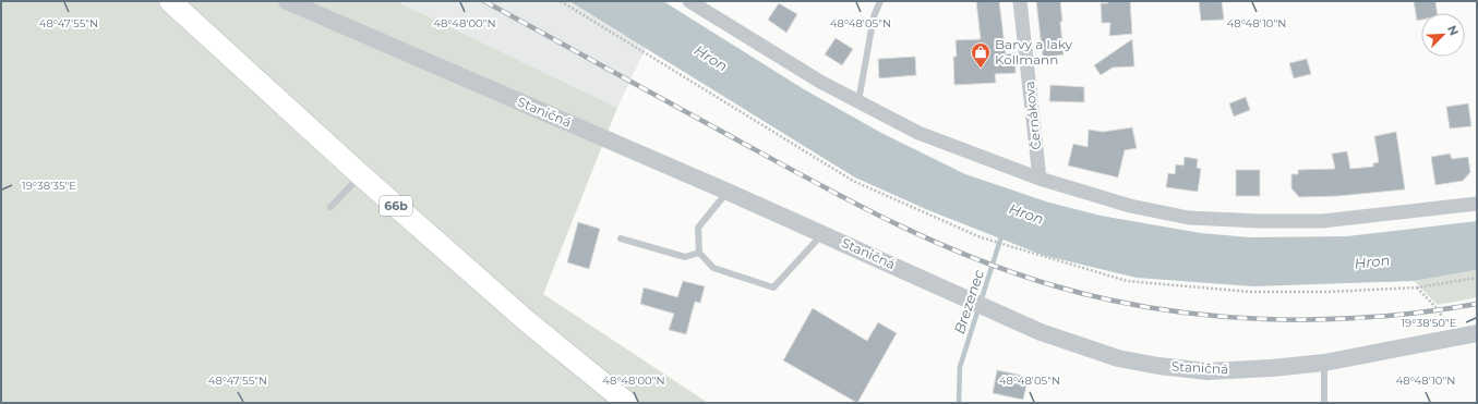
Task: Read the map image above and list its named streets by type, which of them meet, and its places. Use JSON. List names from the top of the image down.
{
  "streets": {
    "main road": ["66b"],
    "street": ["Staničná", "Černákova"]
  },
  "water": ["Hron", "Brezenec"],
  "places": {
    "shop": ["Barvy a laky Kollmann"]
  },
  "north": "top right",
  "coordinates": [
    "48°47'55\"N",
    "48°48'00\"N",
    "48°48'05\"N",
    "48°48'10\"N",
    "19°38'35\"E",
    "19°38'50\"E"
  ]
}
